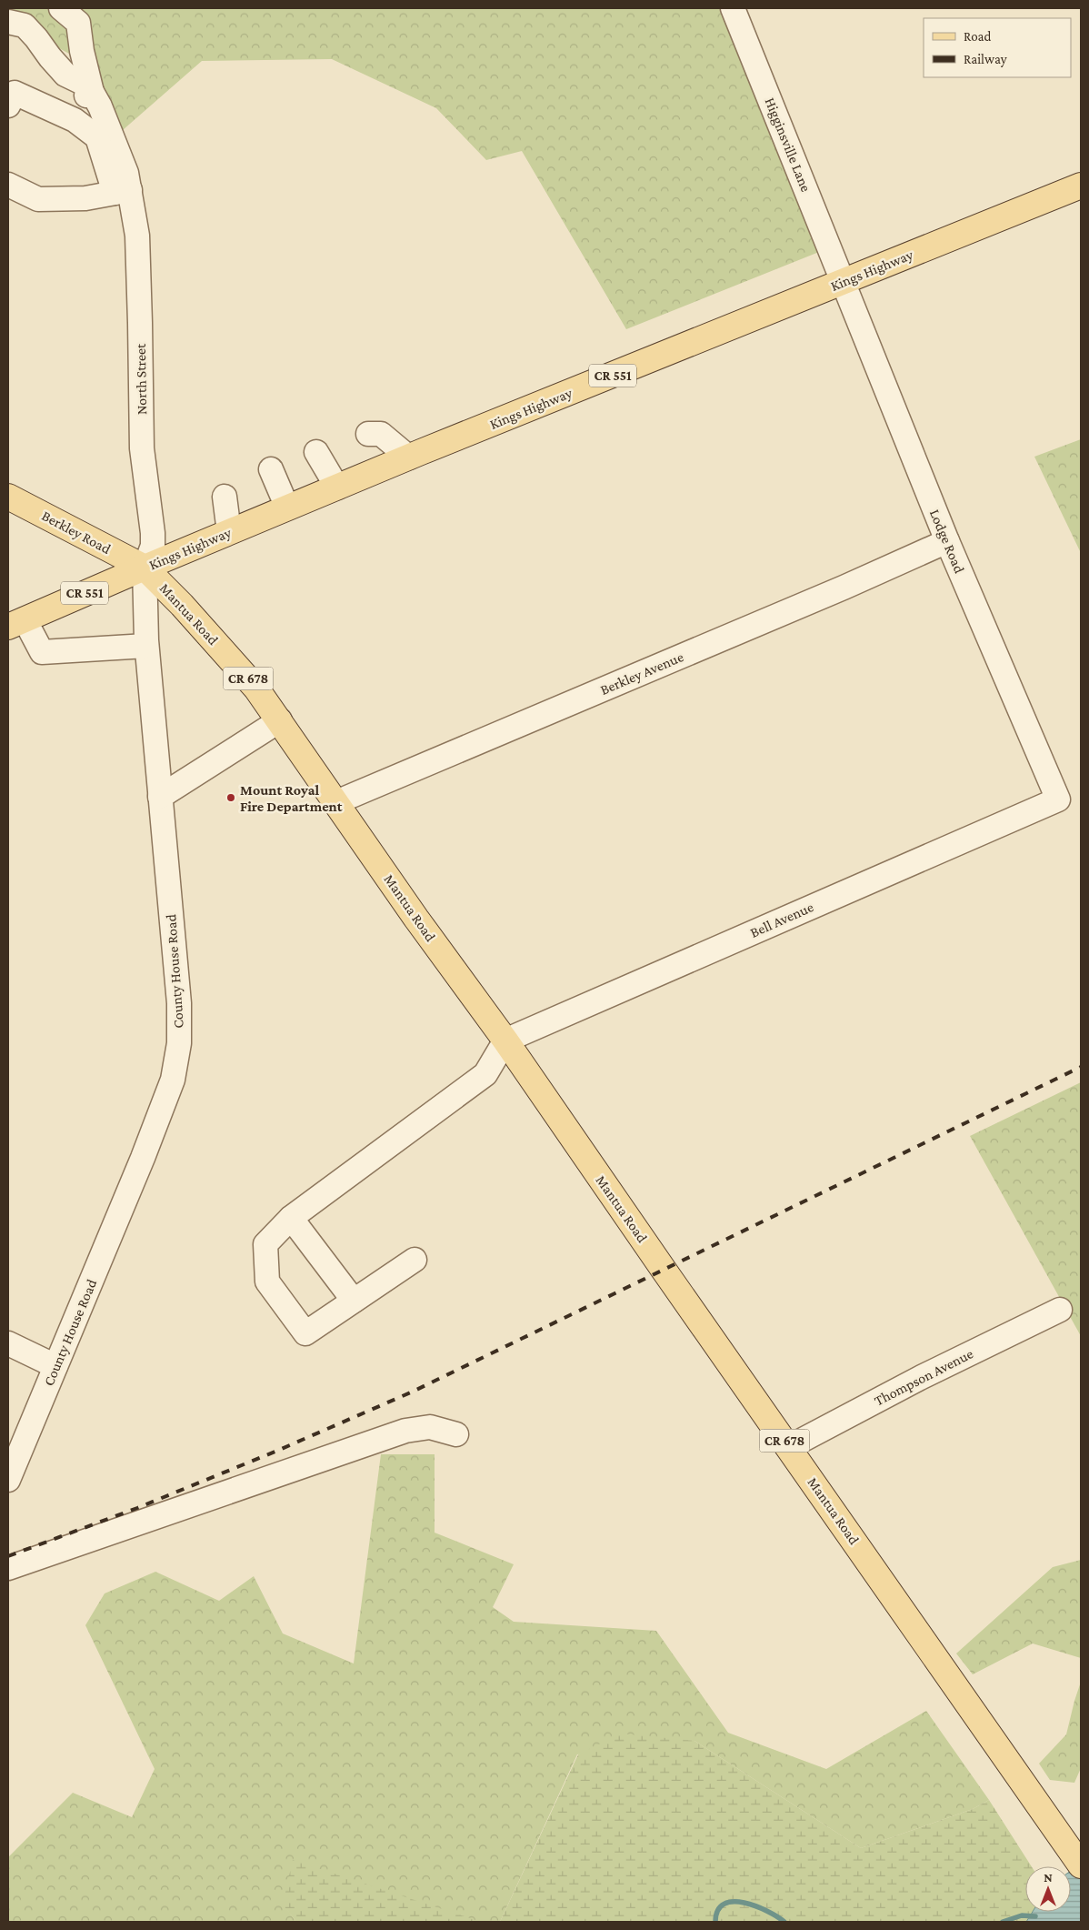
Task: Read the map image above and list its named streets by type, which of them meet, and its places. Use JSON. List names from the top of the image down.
{
  "streets": {
    "main road": [
      "Kings Highway",
      "CR 551",
      "Berkley Road",
      "Mantua Road",
      "CR 678"
    ],
    "street": [
      "Higginsville Lane",
      "North Street",
      "Lodge Road",
      "Berkley Avenue",
      "Bell Avenue",
      "County House Road",
      "Thompson Avenue"
    ]
  },
  "crossings": [
    ["Higginsville Lane", "Kings Highway"],
    ["Higginsville Lane", "Lodge Road"],
    ["Kings Highway", "North Street"],
    ["Kings Highway", "Berkley Road"],
    ["Kings Highway", "Lodge Road"],
    ["Kings Highway", "Mantua Road"],
    ["Kings Highway", "County House Road"],
    ["North Street", "Berkley Road"],
    ["North Street", "Mantua Road"],
    ["North Street", "County House Road"],
    ["Berkley Road", "Mantua Road"],
    ["Berkley Road", "County House Road"],
    ["Lodge Road", "Berkley Avenue"],
    ["Lodge Road", "Bell Avenue"],
    ["Mantua Road", "Berkley Avenue"],
    ["Mantua Road", "Bell Avenue"],
    ["Mantua Road", "County House Road"],
    ["Mantua Road", "Thompson Avenue"]
  ],
  "places": ["Mount Royal Fire Department"],
  "legend": ["Road", "Railway"],
  "north": "top"
}
